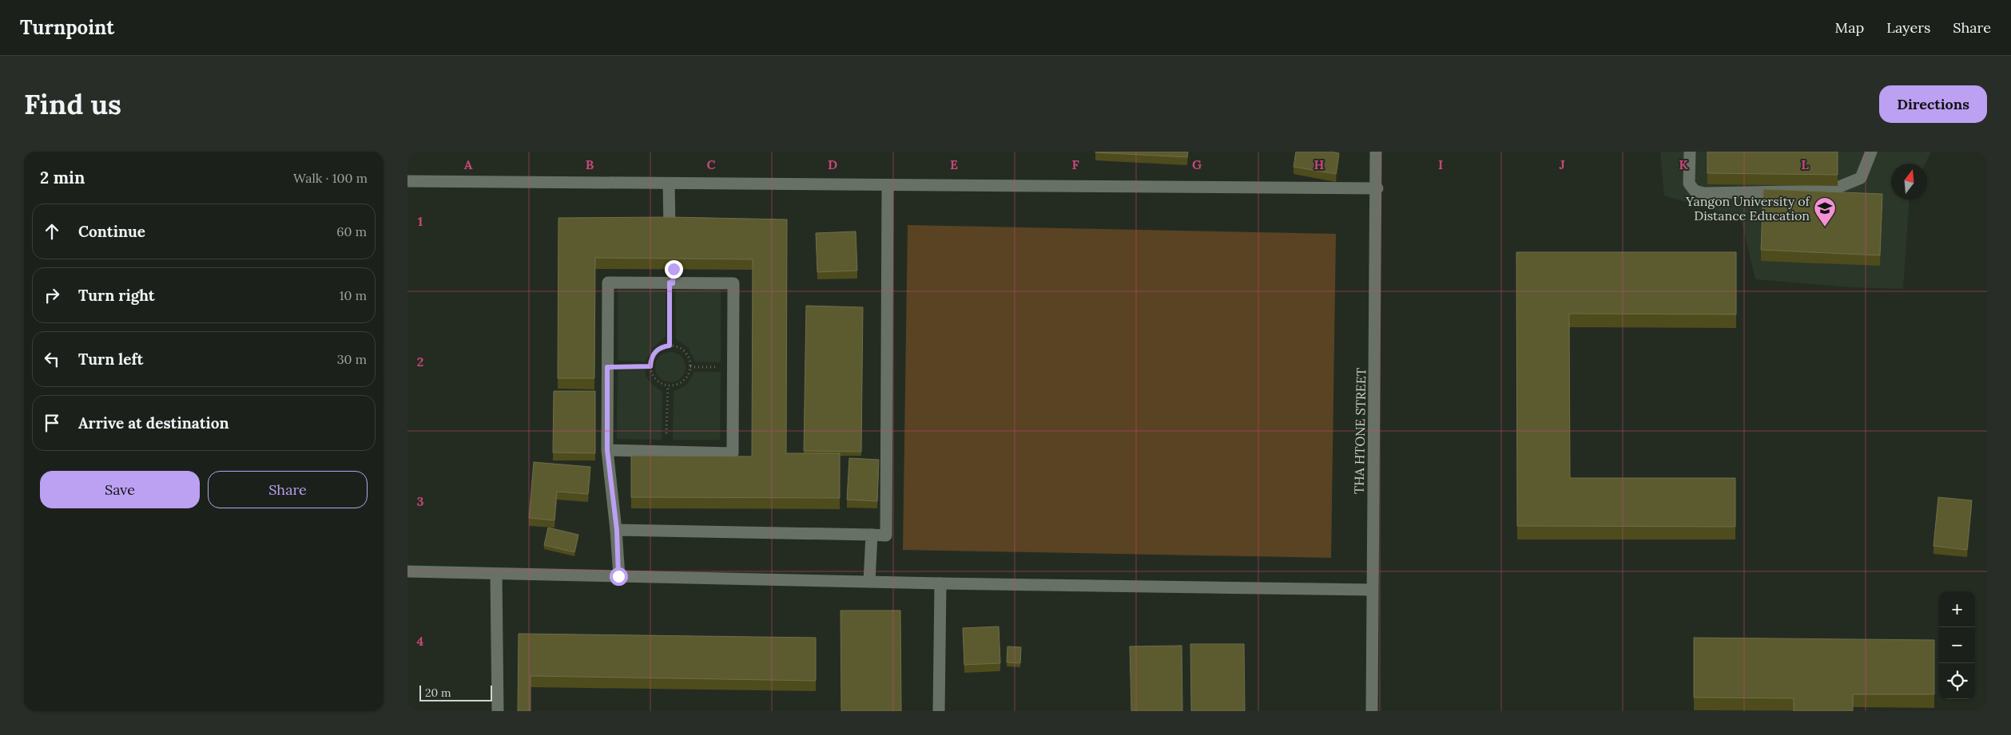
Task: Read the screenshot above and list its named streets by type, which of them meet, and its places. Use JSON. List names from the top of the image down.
{
  "streets": {
    "street": ["THA HTONE STREET"]
  },
  "places": {
    "school or university": ["Yangon University of Distance Education"]
  },
  "scale_bar": "20 m",
  "north": "top",
  "page": {
    "header": "Turnpoint",
    "nav": ["Map", "Layers", "Share"],
    "buttons": [
      "Directions",
      ["Save", "Share"]
    ],
    "title": "Find us",
    "heading": ["2 min", "Walk · 100 m"],
    "list": [
      ["Continue", "60 m"],
      ["Turn right", "10 m"],
      ["Turn left", "30 m"],
      "Arrive at destination"
    ],
    "map_buttons": ["+", "−"],
    "scale": "20 m"
  },
  "grid": {
    "columns": [
      "A",
      "B",
      "C",
      "D",
      "E",
      "F",
      "G",
      "H",
      "I",
      "J",
      "K",
      "L"
    ],
    "rows": [
      "1",
      "2",
      "3",
      "4"
    ]
  }
}
